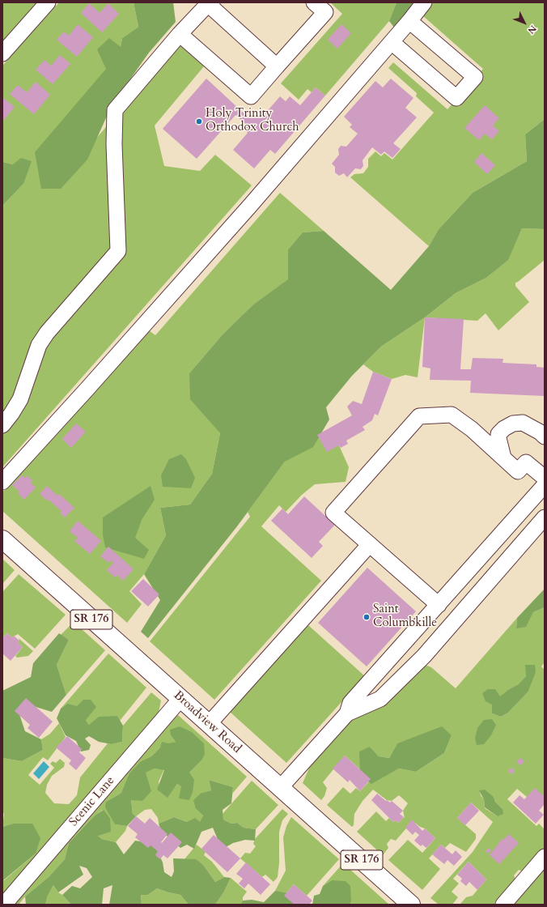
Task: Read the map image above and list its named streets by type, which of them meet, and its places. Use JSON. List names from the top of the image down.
{
  "streets": {
    "main road": ["SR 176", "Broadview Road"],
    "street": ["Scenic Lane"]
  },
  "crossings": [
    ["Broadview Road", "Scenic Lane"]
  ],
  "places": ["Holy Trinity Orthodox Church", "Saint Columbkille"],
  "north": "bottom right"
}
